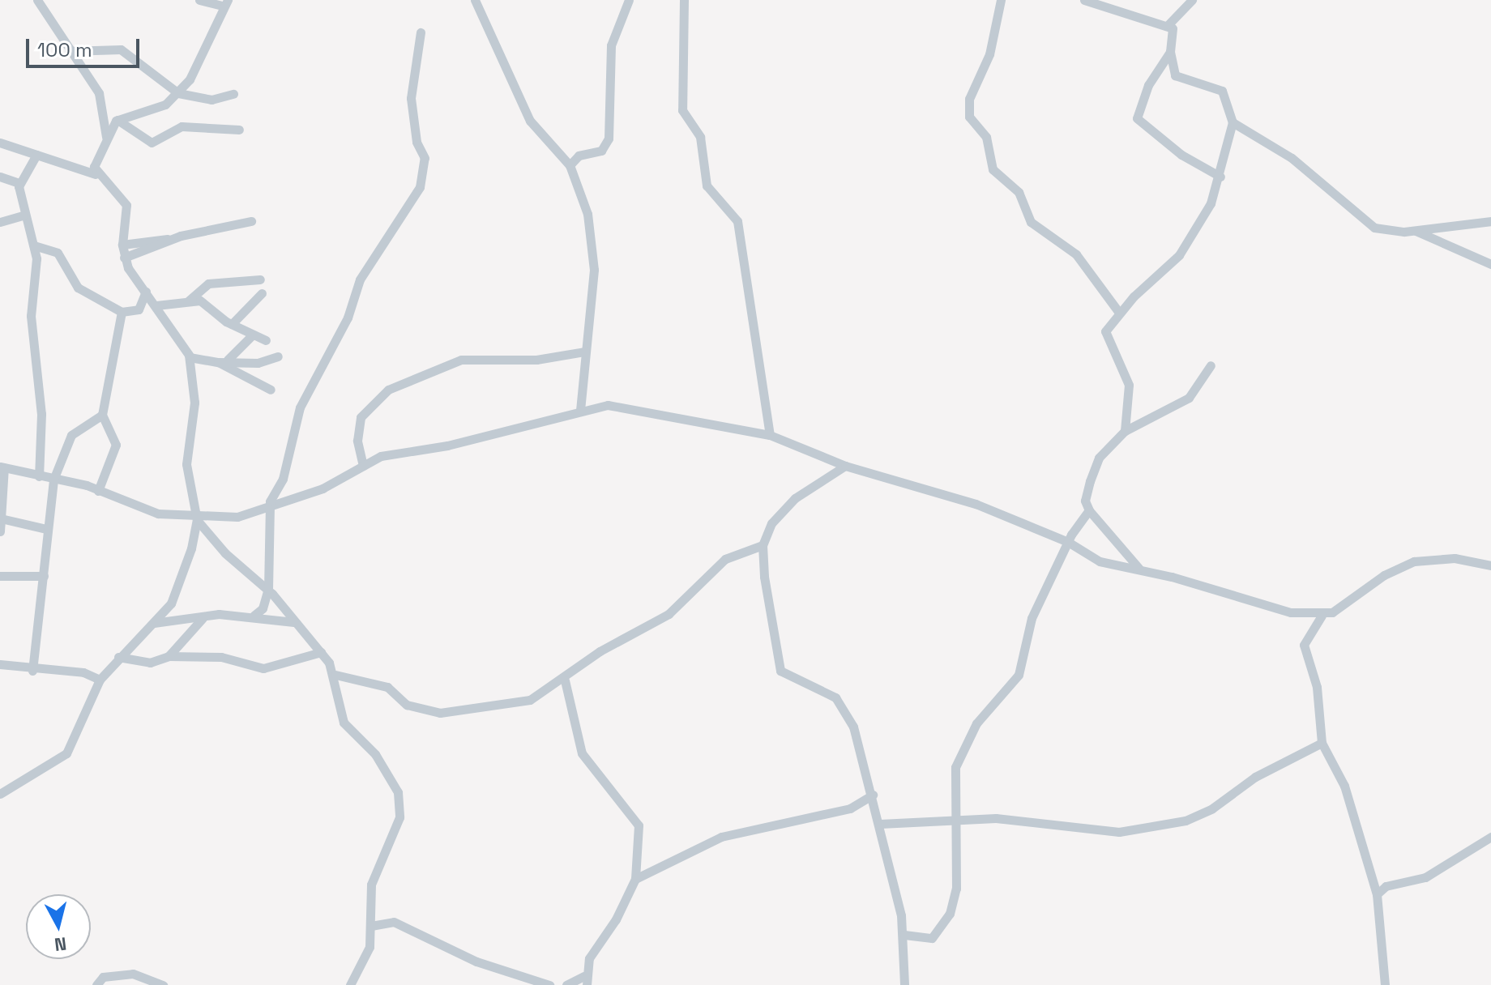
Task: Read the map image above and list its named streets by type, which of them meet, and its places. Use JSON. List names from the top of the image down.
{
  "scale_bar": "100 m",
  "north": "bottom"
}
